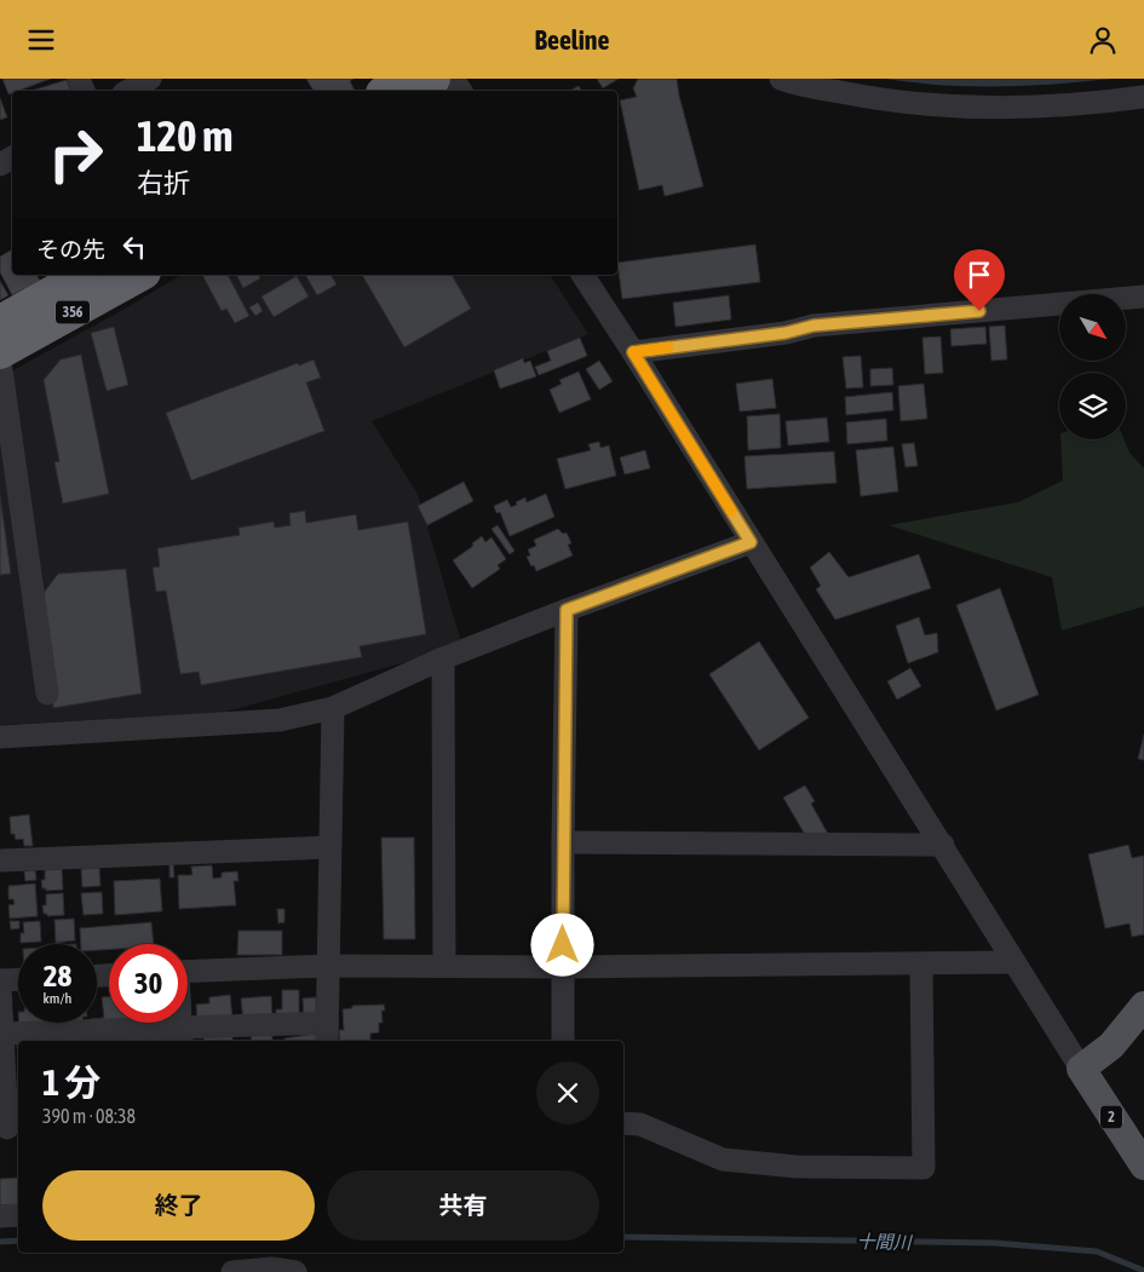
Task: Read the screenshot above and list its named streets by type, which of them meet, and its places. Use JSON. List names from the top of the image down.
{
  "streets": {
    "highway": ["356"],
    "main road": ["2"]
  },
  "water": ["十間川"],
  "north": "bottom right",
  "page": {
    "header": "Beeline",
    "turn": ["120 m", "右折"],
    "then": "その先",
    "speed": "28 km/h",
    "limit": "30",
    "heading": ["1 分", "390 m · 08:38"],
    "buttons": ["終了", "共有"]
  }
}
